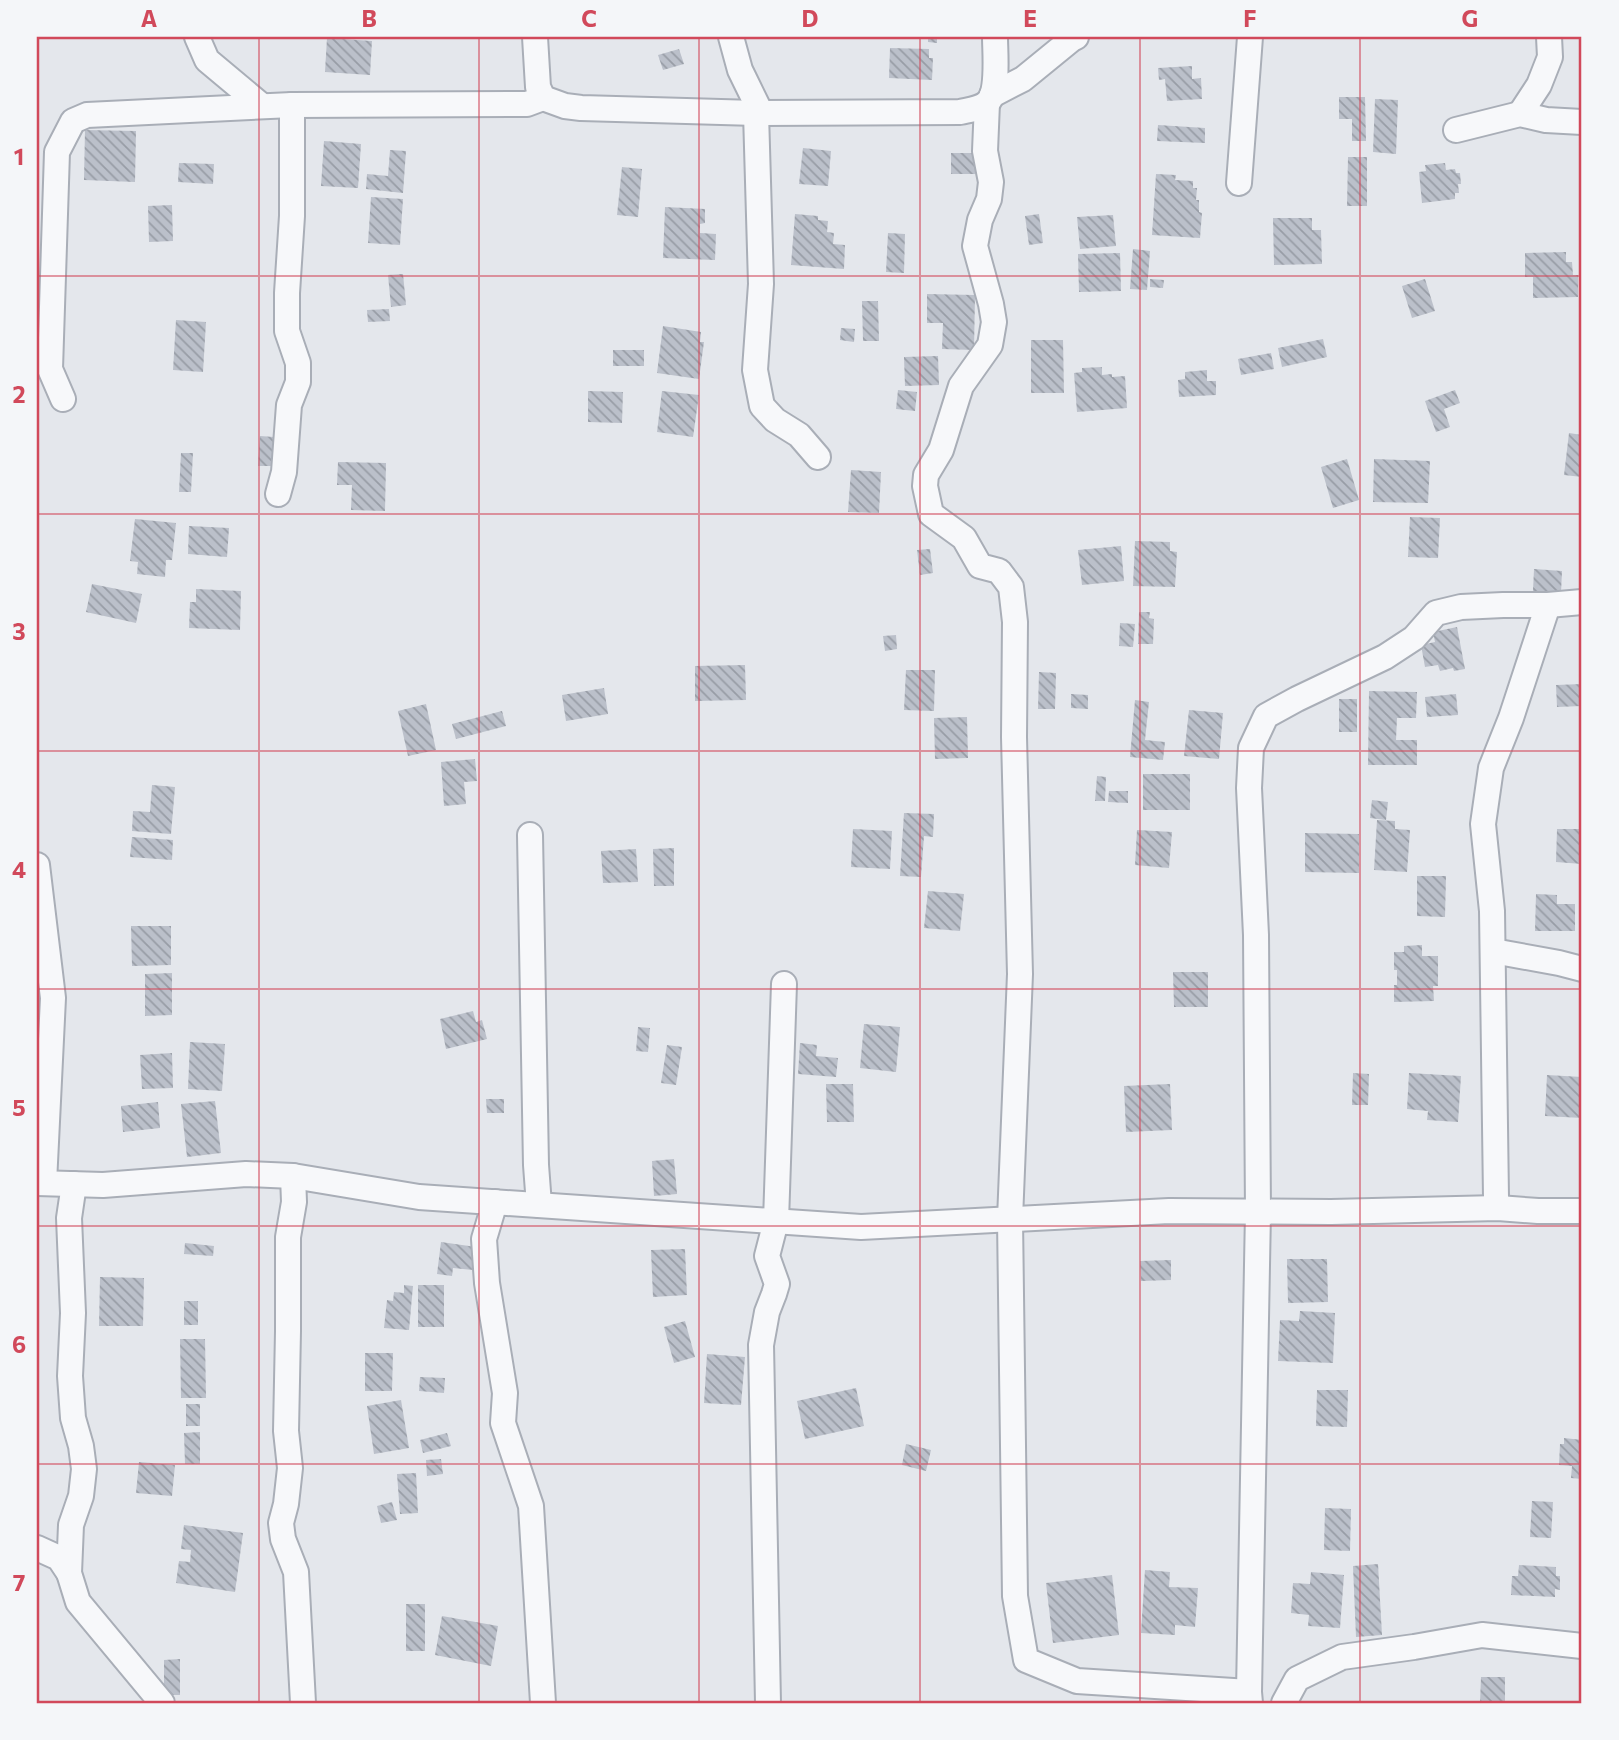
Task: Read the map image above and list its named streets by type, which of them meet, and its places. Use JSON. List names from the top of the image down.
{
  "grid": {
    "columns": [
      "A",
      "B",
      "C",
      "D",
      "E",
      "F",
      "G"
    ],
    "rows": [
      "1",
      "2",
      "3",
      "4",
      "5",
      "6",
      "7"
    ]
  }
}
